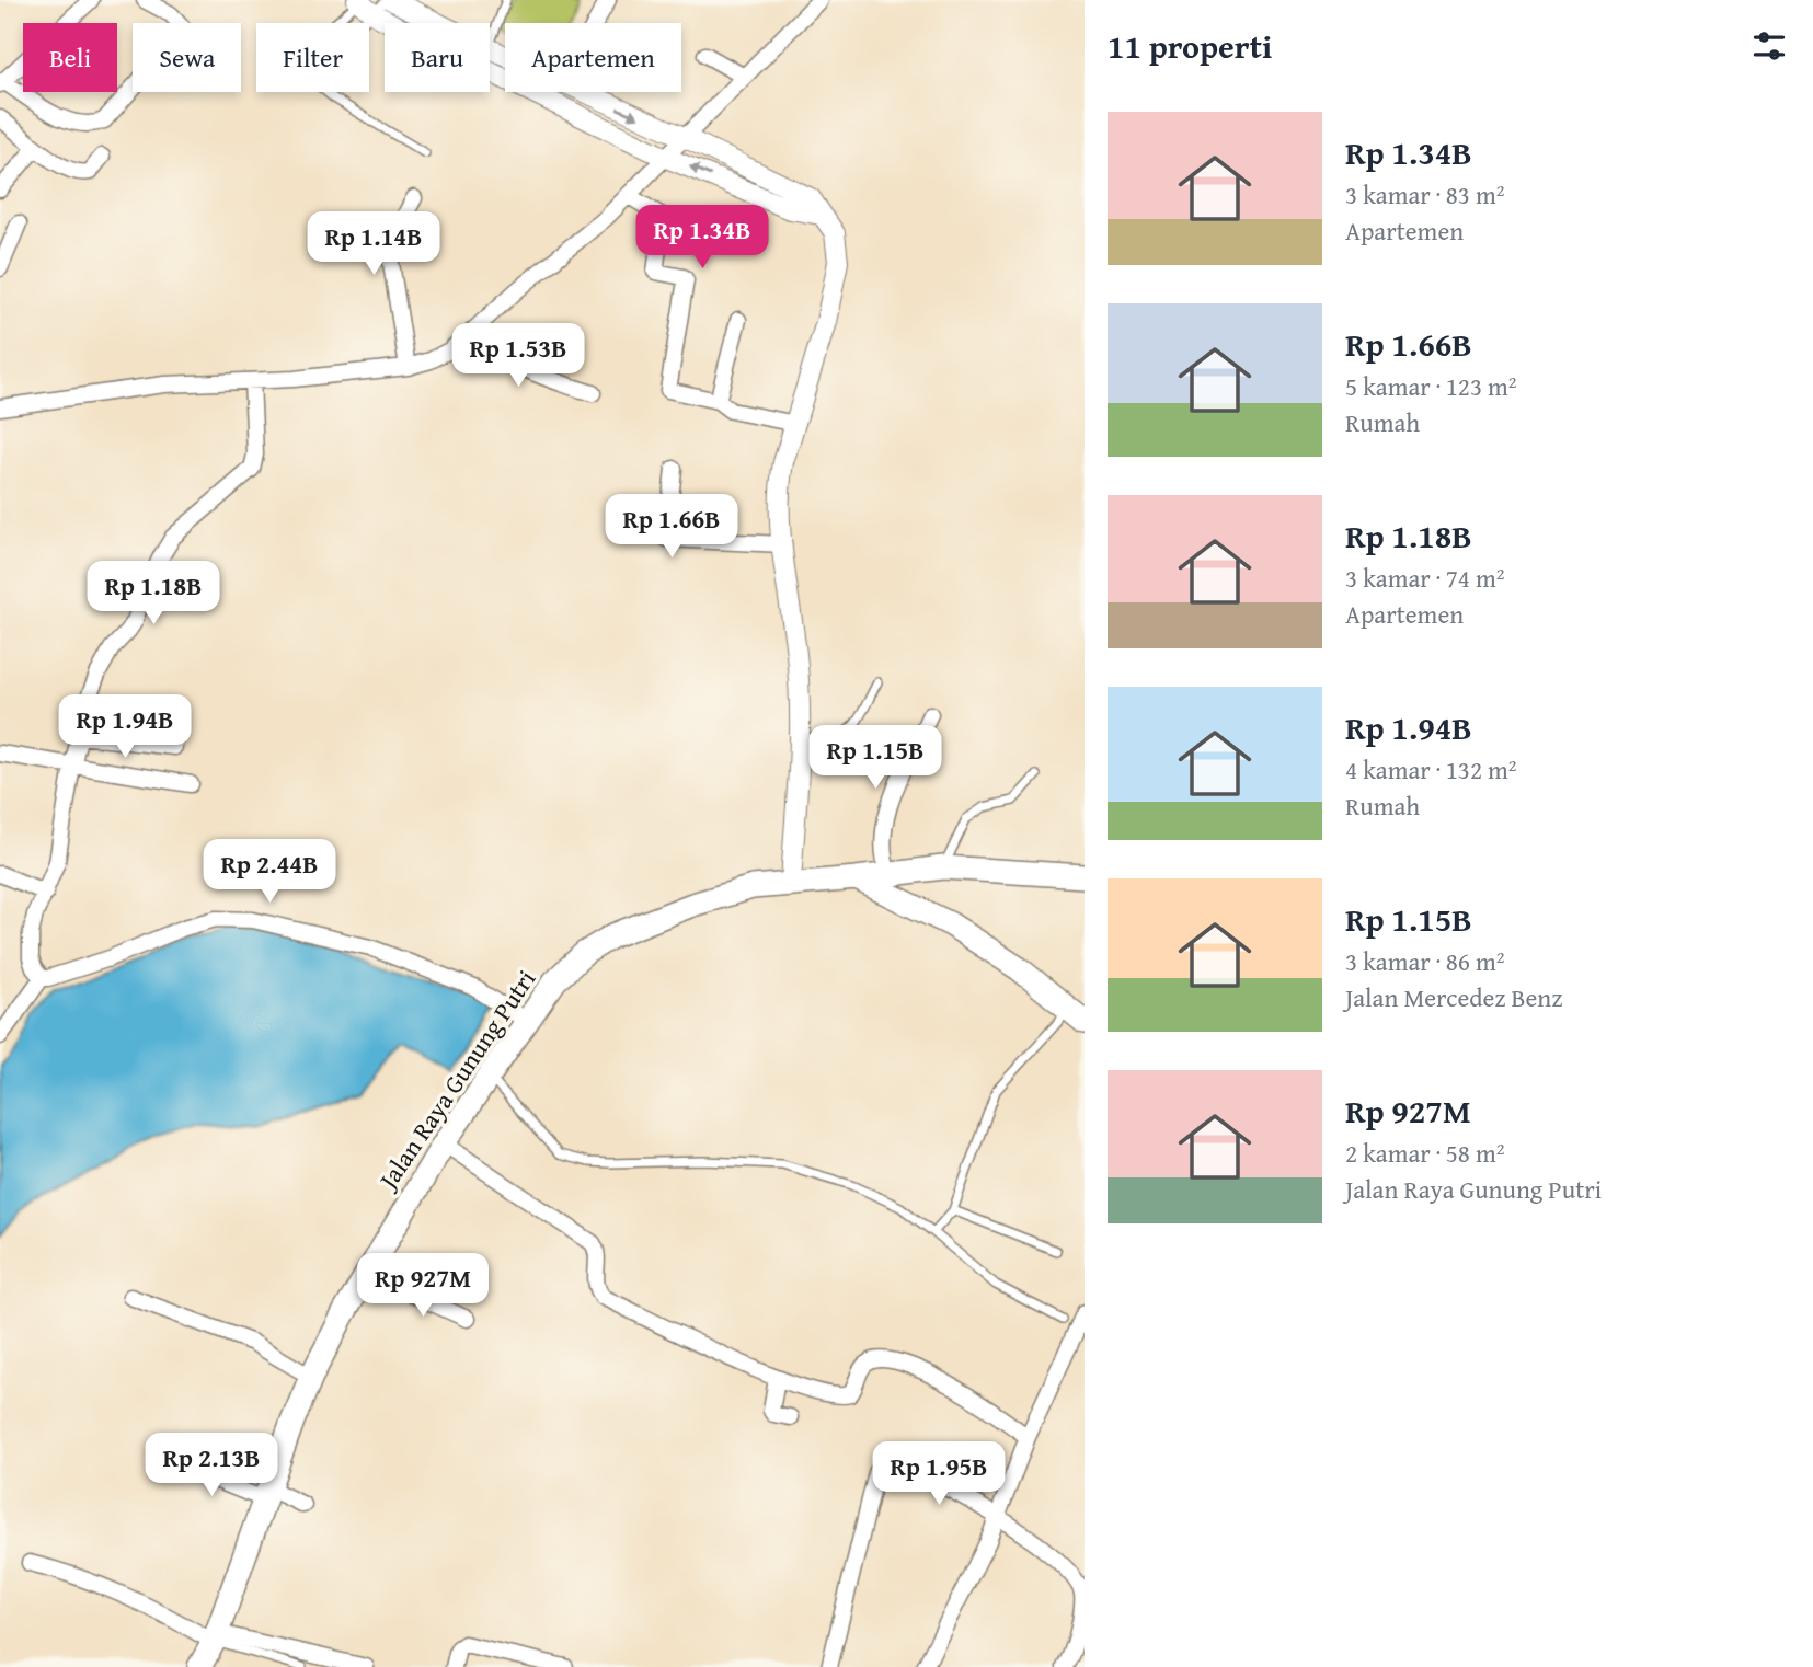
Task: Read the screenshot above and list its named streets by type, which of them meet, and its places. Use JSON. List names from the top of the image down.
{
  "streets": {
    "main road": ["Jalan Raya Gunung Putri"]
  },
  "page": {
    "heading": "11 properti",
    "chip": [
      "Beli",
      "Sewa",
      "Filter",
      "Baru",
      "Apartemen"
    ],
    "list": [
      {
        "name": "Rp 1.34B",
        "note": "3 kamar · 83 m² · Apartemen"
      },
      {
        "name": "Rp 1.66B",
        "note": "5 kamar · 123 m² · Rumah"
      },
      {
        "name": "Rp 1.18B",
        "note": "3 kamar · 74 m² · Apartemen"
      },
      {
        "name": "Rp 1.94B",
        "note": "4 kamar · 132 m² · Rumah"
      },
      {
        "name": "Rp 1.15B",
        "note": "3 kamar · 86 m² · Jalan Mercedez Benz"
      },
      {
        "name": "Rp 927M",
        "note": "2 kamar · 58 m² · Jalan Raya Gunung Putri"
      }
    ],
    "price": [
      "Rp 1.34B",
      "Rp 1.14B",
      "Rp 1.53B",
      "Rp 1.66B",
      "Rp 1.18B",
      "Rp 1.94B",
      "Rp 1.15B",
      "Rp 2.44B",
      "Rp 927M",
      "Rp 2.13B",
      "Rp 1.95B"
    ]
  }
}
